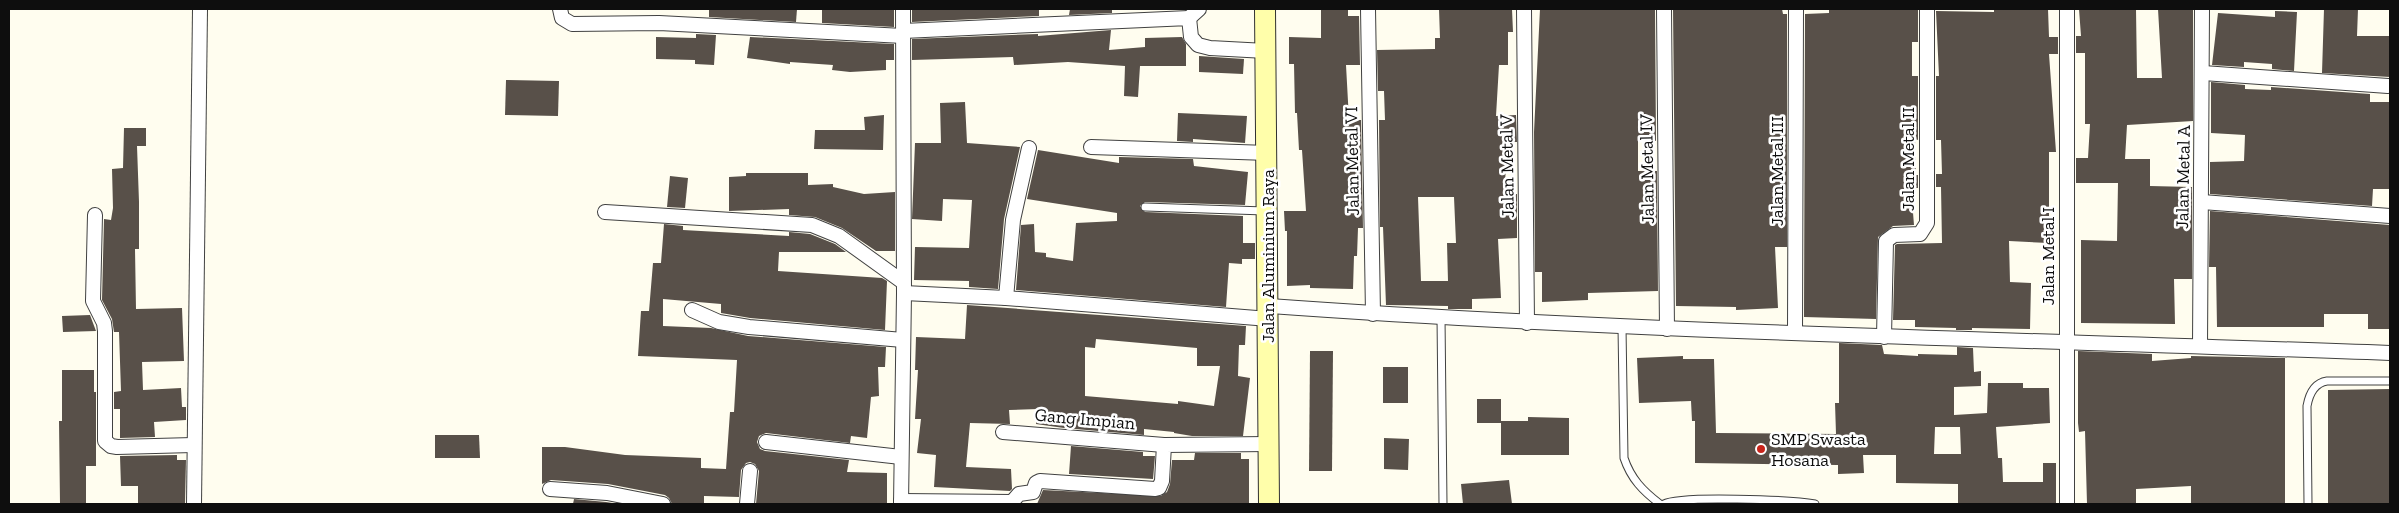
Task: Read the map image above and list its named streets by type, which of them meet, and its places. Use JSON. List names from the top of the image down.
{
  "streets": {
    "street": [
      "Jalan Metal II",
      "Jalan Metal VI",
      "Jalan Metal V",
      "Jalan Metal IV",
      "Jalan Metal III",
      "Jalan Metal A",
      "Jalan Aluminium Raya",
      "Jalan Metal I",
      "Gang Impian"
    ]
  },
  "crossings": [
    ["Jalan Aluminium Raya", "Gang Impian"]
  ],
  "places": ["SMP Swasta Hosana"]
}
